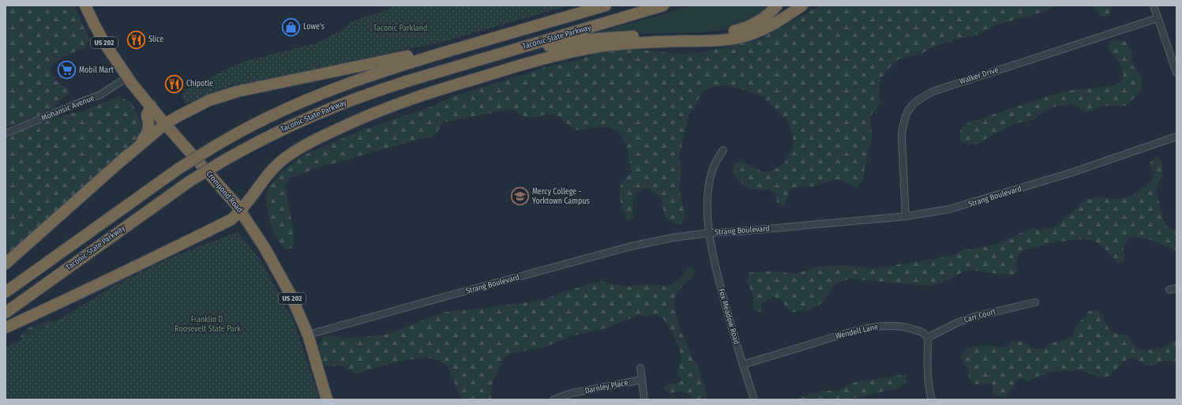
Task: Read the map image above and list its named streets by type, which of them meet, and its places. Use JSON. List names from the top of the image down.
{
  "streets": {
    "highway": ["Taconic State Parkway", "US 202", "Crompond Road"],
    "street": [
      "Walker Drive",
      "Mohansic Avenue",
      "Strang Boulevard",
      "Carr Court",
      "Fox Meadow Road",
      "Wendell Lane",
      "Darnley Place"
    ]
  },
  "crossings": [
    ["Walker Drive", "Strang Boulevard"],
    ["Mohansic Avenue", "Crompond Road"],
    ["Crompond Road", "Strang Boulevard"],
    ["Strang Boulevard", "Fox Meadow Road"],
    ["Carr Court", "Wendell Lane"],
    ["Fox Meadow Road", "Wendell Lane"]
  ],
  "parks": ["Taconic Parkland", "Franklin D. Roosevelt State Park"],
  "places": {
    "shop": ["Lowe's"],
    "restaurant": ["Slice", "Chipotle"],
    "supermarket": ["Mobil Mart"],
    "school or university": ["Mercy College - Yorktown Campus"]
  }
}
